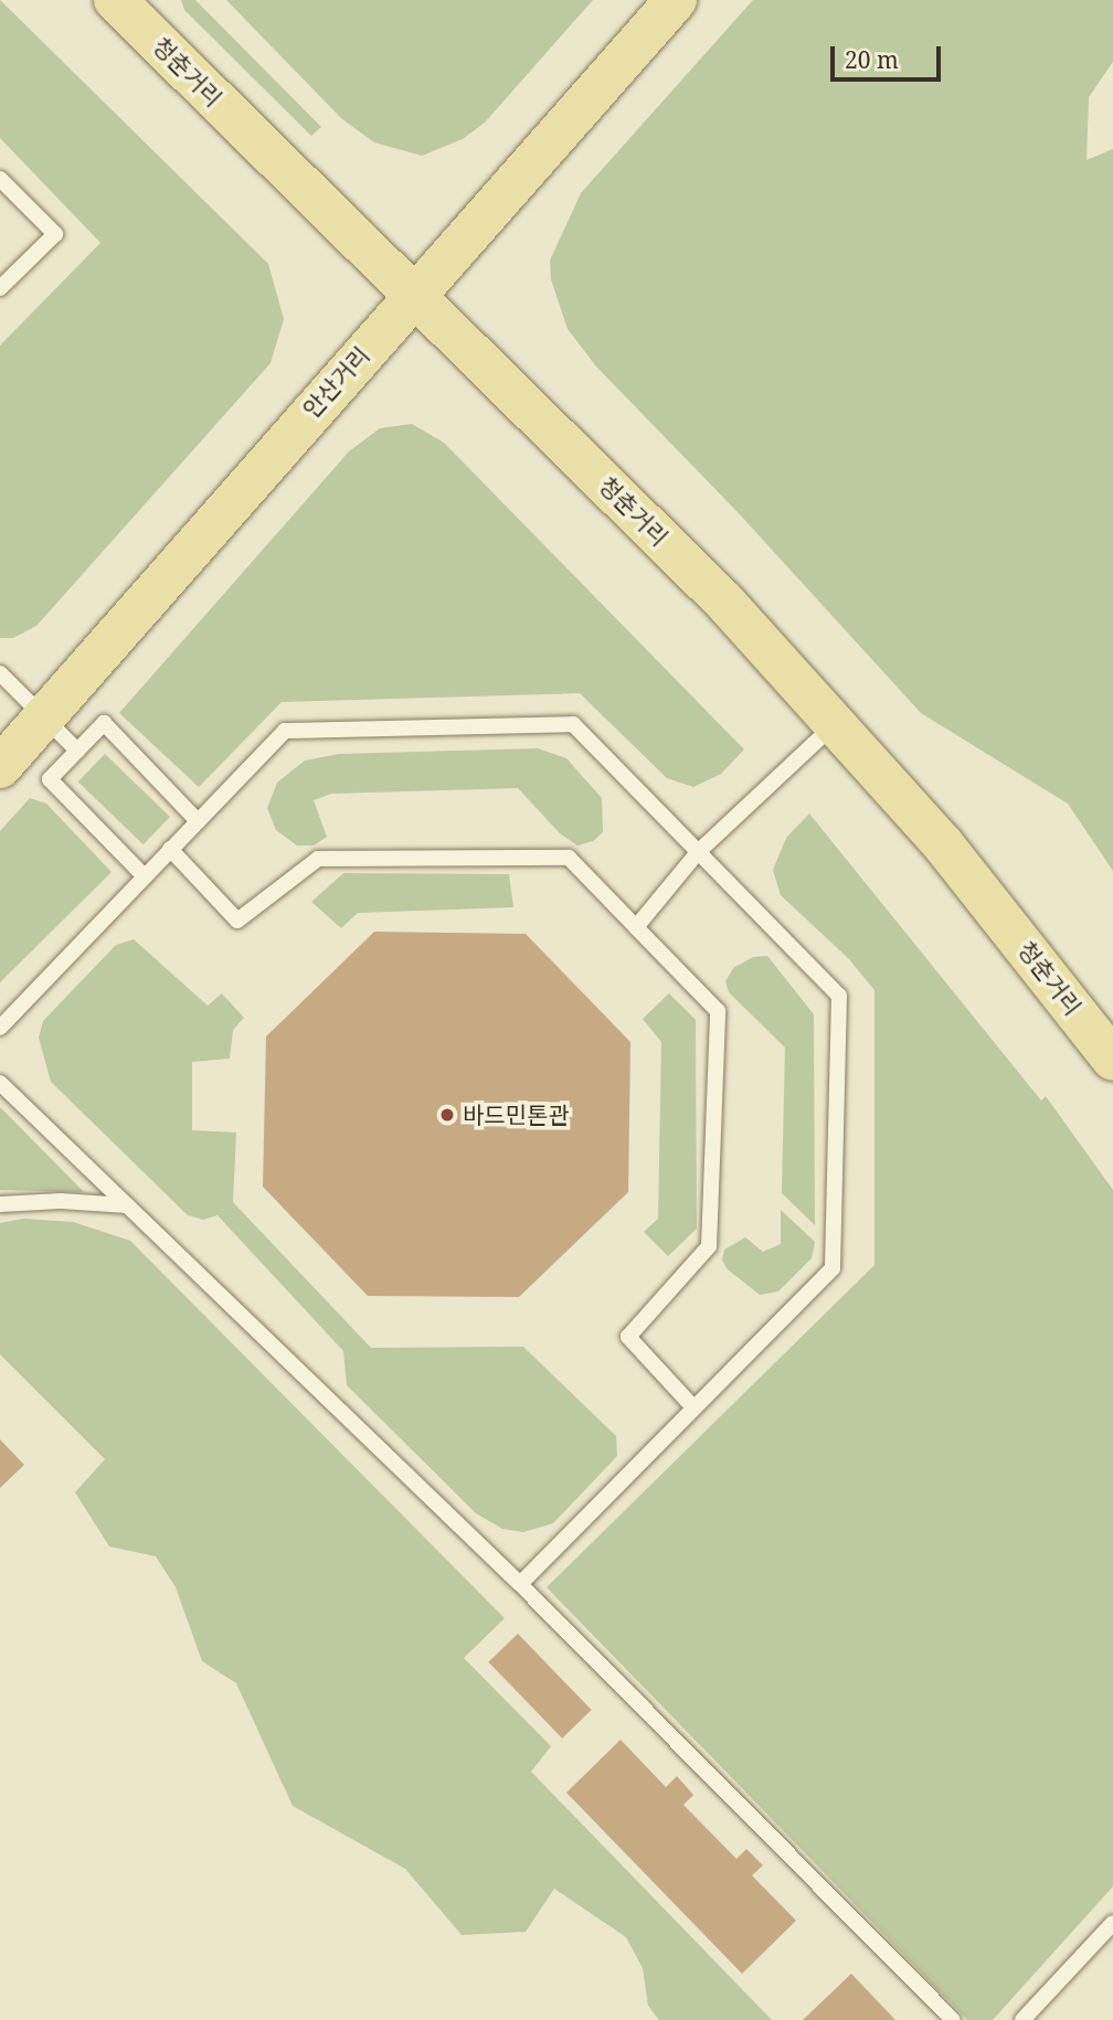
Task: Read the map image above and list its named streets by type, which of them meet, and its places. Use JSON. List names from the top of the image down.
{
  "streets": {
    "main road": ["청춘거리", "안산거리"]
  },
  "crossings": [
    ["청춘거리", "안산거리"]
  ],
  "places": ["바드민톤관"],
  "scale_bar": "20 m"
}
